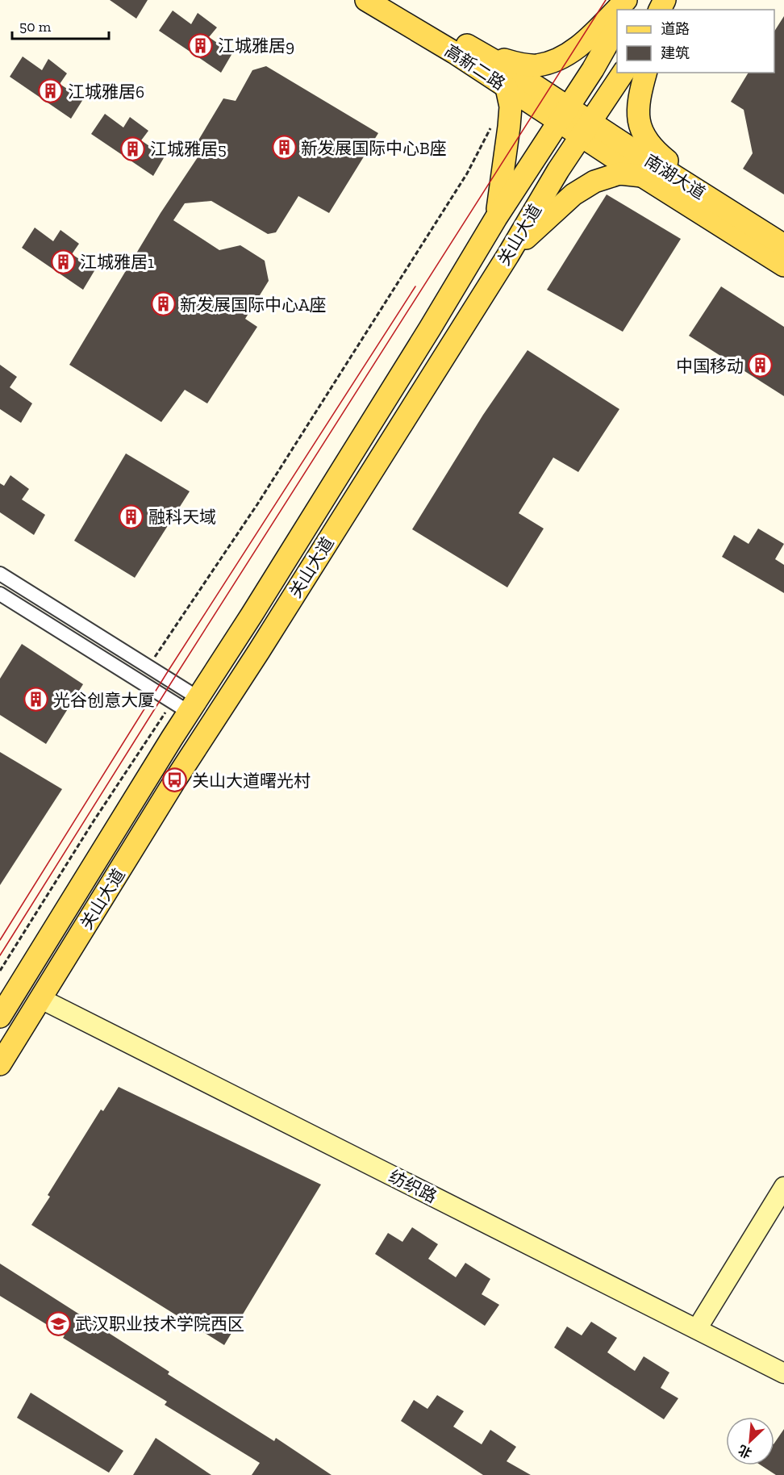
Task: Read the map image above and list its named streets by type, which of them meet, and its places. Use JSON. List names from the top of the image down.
{
  "streets": {
    "main road": [
      "高新二路",
      "南湖大道",
      "关山大道",
      "纺织路"
    ]
  },
  "crossings": [
    ["高新二路", "南湖大道"],
    ["高新二路", "关山大道"],
    ["南湖大道", "关山大道"],
    ["关山大道", "纺织路"]
  ],
  "places": {
    "building": [
      "江城雅居9",
      "江城雅居6",
      "新发展国际中心B座",
      "江城雅居5",
      "江城雅居1",
      "新发展国际中心A座",
      "中国移动",
      "融科天域",
      "光谷创意大厦"
    ],
    "bus stop": ["关山大道曙光村"],
    "school or university": ["武汉职业技术学院西区"]
  },
  "legend": ["道路", "建筑"],
  "scale_bar": "50 m",
  "north": "bottom left"
}
